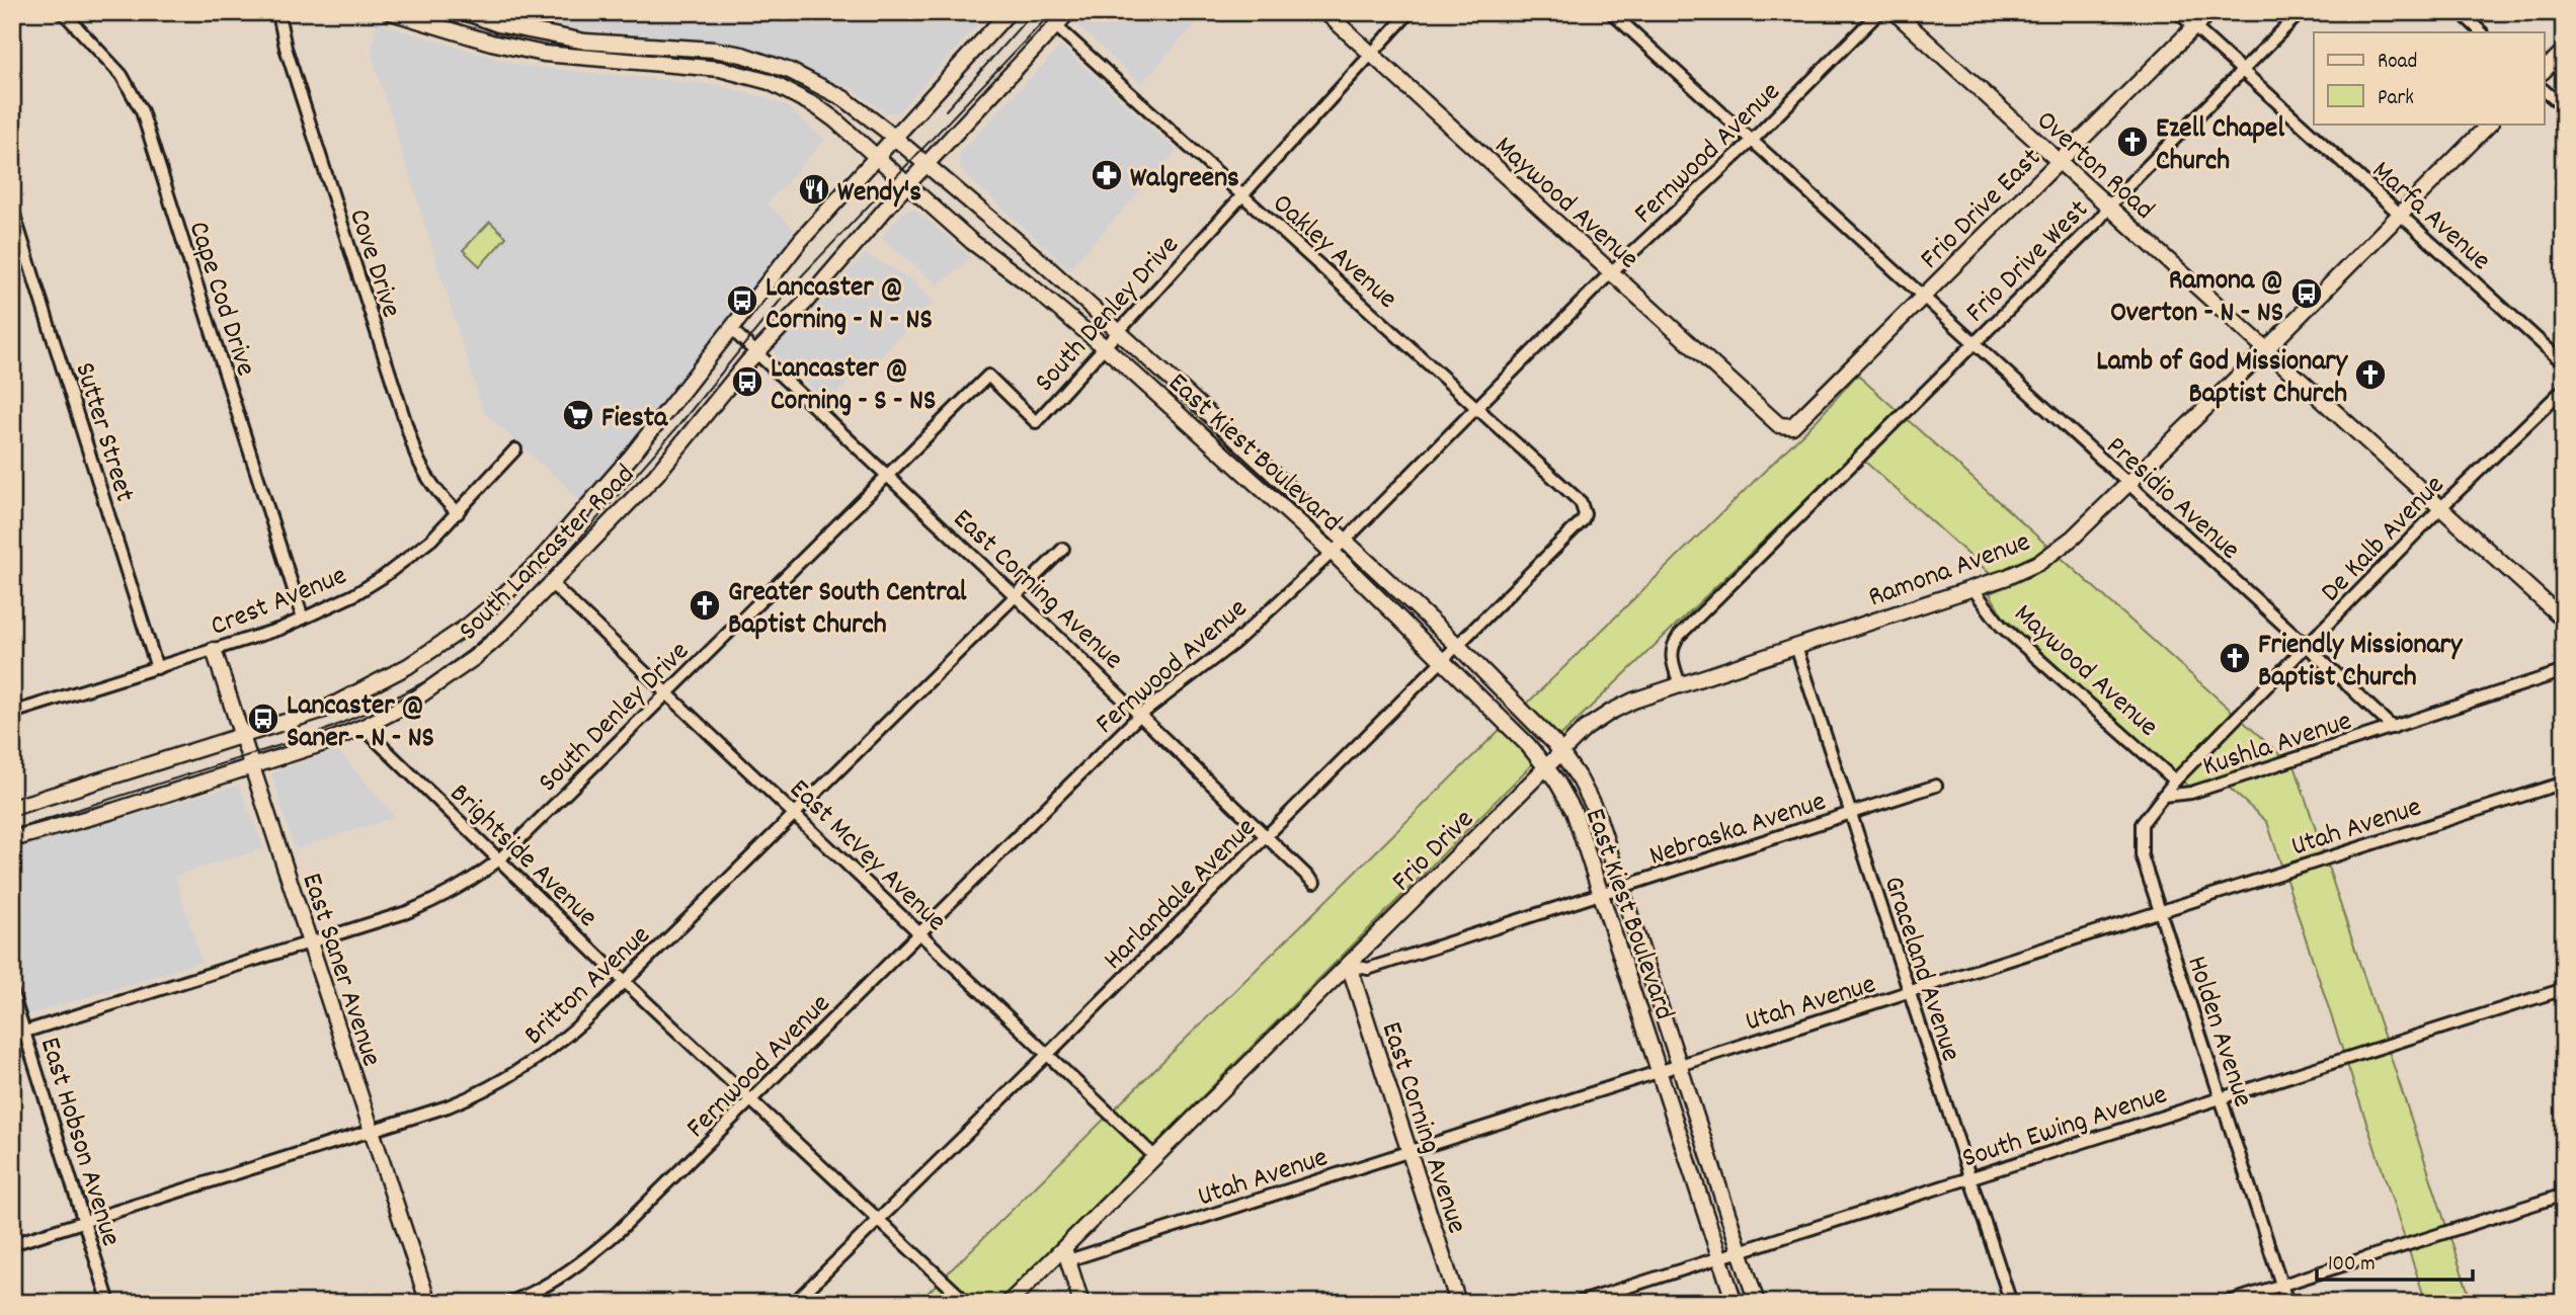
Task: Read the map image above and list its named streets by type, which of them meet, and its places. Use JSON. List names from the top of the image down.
{
  "streets": {
    "main road": [
      "Overton Road",
      "Maywood Avenue",
      "Frio Drive East",
      "East Kiest Boulevard",
      "South Lancaster Road",
      "Ramona Avenue",
      "East Corning Avenue",
      "Frio Drive",
      "East Saner Avenue"
    ],
    "street": [
      "Fernwood Avenue",
      "Marfa Avenue",
      "Oakley Avenue",
      "Frio Drive West",
      "Cove Drive",
      "Cape Cod Drive",
      "South Denley Drive",
      "Sutter Street",
      "Presidio Avenue",
      "De Kalb Avenue",
      "Crest Avenue",
      "Kushla Avenue",
      "Utah Avenue",
      "Nebraska Avenue",
      "Brightside Avenue",
      "East McVey Avenue",
      "Harlandale Avenue",
      "Graceland Avenue",
      "Britton Avenue",
      "Holden Avenue",
      "South Ewing Avenue",
      "East Hobson Avenue"
    ]
  },
  "crossings": [
    ["Fernwood Avenue", "Maywood Avenue"],
    ["Fernwood Avenue", "Oakley Avenue"],
    ["Fernwood Avenue", "East Kiest Boulevard"],
    ["Fernwood Avenue", "Presidio Avenue"],
    ["Fernwood Avenue", "East Corning Avenue"],
    ["Fernwood Avenue", "Brightside Avenue"],
    ["Fernwood Avenue", "East McVey Avenue"],
    ["Overton Road", "Frio Drive East"],
    ["Overton Road", "Frio Drive West"],
    ["Overton Road", "De Kalb Avenue"],
    ["Overton Road", "Ramona Avenue"],
    ["Maywood Avenue", "Frio Drive East"],
    ["Maywood Avenue", "South Denley Drive"],
    ["Maywood Avenue", "De Kalb Avenue"],
    ["Maywood Avenue", "Ramona Avenue"],
    ["Maywood Avenue", "Holden Avenue"],
    ["Frio Drive East", "Marfa Avenue"],
    ["Frio Drive East", "Presidio Avenue"],
    ["Marfa Avenue", "Frio Drive West"],
    ["Marfa Avenue", "Ramona Avenue"],
    ["Oakley Avenue", "South Denley Drive"],
    ["Oakley Avenue", "South Lancaster Road"],
    ["Oakley Avenue", "Harlandale Avenue"],
    ["Frio Drive West", "Presidio Avenue"],
    ["Frio Drive West", "Ramona Avenue"],
    ["Frio Drive West", "Frio Drive"],
    ["Cove Drive", "Crest Avenue"],
    ["Cape Cod Drive", "Crest Avenue"],
    ["South Denley Drive", "East Kiest Boulevard"],
    ["South Denley Drive", "East Corning Avenue"],
    ["South Denley Drive", "Brightside Avenue"],
    ["South Denley Drive", "East McVey Avenue"],
    ["South Denley Drive", "East Saner Avenue"],
    ["South Denley Drive", "East Hobson Avenue"],
    ["Sutter Street", "Crest Avenue"],
    ["East Kiest Boulevard", "South Lancaster Road"],
    ["East Kiest Boulevard", "Utah Avenue"],
    ["East Kiest Boulevard", "Nebraska Avenue"],
    ["East Kiest Boulevard", "Frio Drive"],
    ["East Kiest Boulevard", "Harlandale Avenue"],
    ["East Kiest Boulevard", "South Ewing Avenue"],
    ["Presidio Avenue", "De Kalb Avenue"],
    ["Presidio Avenue", "Ramona Avenue"],
    ["Presidio Avenue", "Kushla Avenue"],
    ["De Kalb Avenue", "Holden Avenue"],
    ["South Lancaster Road", "East Corning Avenue"],
    ["South Lancaster Road", "Brightside Avenue"],
    ["South Lancaster Road", "East McVey Avenue"],
    ["South Lancaster Road", "East Saner Avenue"],
    ["Ramona Avenue", "Frio Drive"],
    ["Ramona Avenue", "Graceland Avenue"],
    ["East Corning Avenue", "Utah Avenue"],
    ["East Corning Avenue", "Nebraska Avenue"],
    ["East Corning Avenue", "Frio Drive"],
    ["East Corning Avenue", "Harlandale Avenue"],
    ["East Corning Avenue", "Britton Avenue"],
    ["Crest Avenue", "East Saner Avenue"],
    ["Kushla Avenue", "Holden Avenue"],
    ["Utah Avenue", "Frio Drive"],
    ["Utah Avenue", "Graceland Avenue"],
    ["Utah Avenue", "Holden Avenue"],
    ["Nebraska Avenue", "Frio Drive"],
    ["Nebraska Avenue", "Graceland Avenue"],
    ["Frio Drive", "East McVey Avenue"],
    ["Brightside Avenue", "Harlandale Avenue"],
    ["Brightside Avenue", "Britton Avenue"],
    ["East McVey Avenue", "Harlandale Avenue"],
    ["East McVey Avenue", "Britton Avenue"],
    ["Graceland Avenue", "South Ewing Avenue"],
    ["East Saner Avenue", "Britton Avenue"],
    ["Britton Avenue", "East Hobson Avenue"],
    ["Holden Avenue", "South Ewing Avenue"]
  ],
  "places": {
    "church": [
      "Ezell Chapel Church",
      "Lamb of God Missionary Baptist Church",
      "Greater South Central Baptist Church",
      "Friendly Missionary Baptist Church"
    ],
    "pharmacy": ["Walgreens"],
    "restaurant": ["Wendy's"],
    "bus stop": [
      "Ramona @ Overton - N - NS",
      "Lancaster @ Corning - N - NS",
      "Lancaster @ Corning - S - NS",
      "Lancaster @ Saner - N - NS"
    ],
    "supermarket": ["Fiesta"]
  },
  "legend": ["Road", "Park"],
  "scale_bar": "100 m"
}
